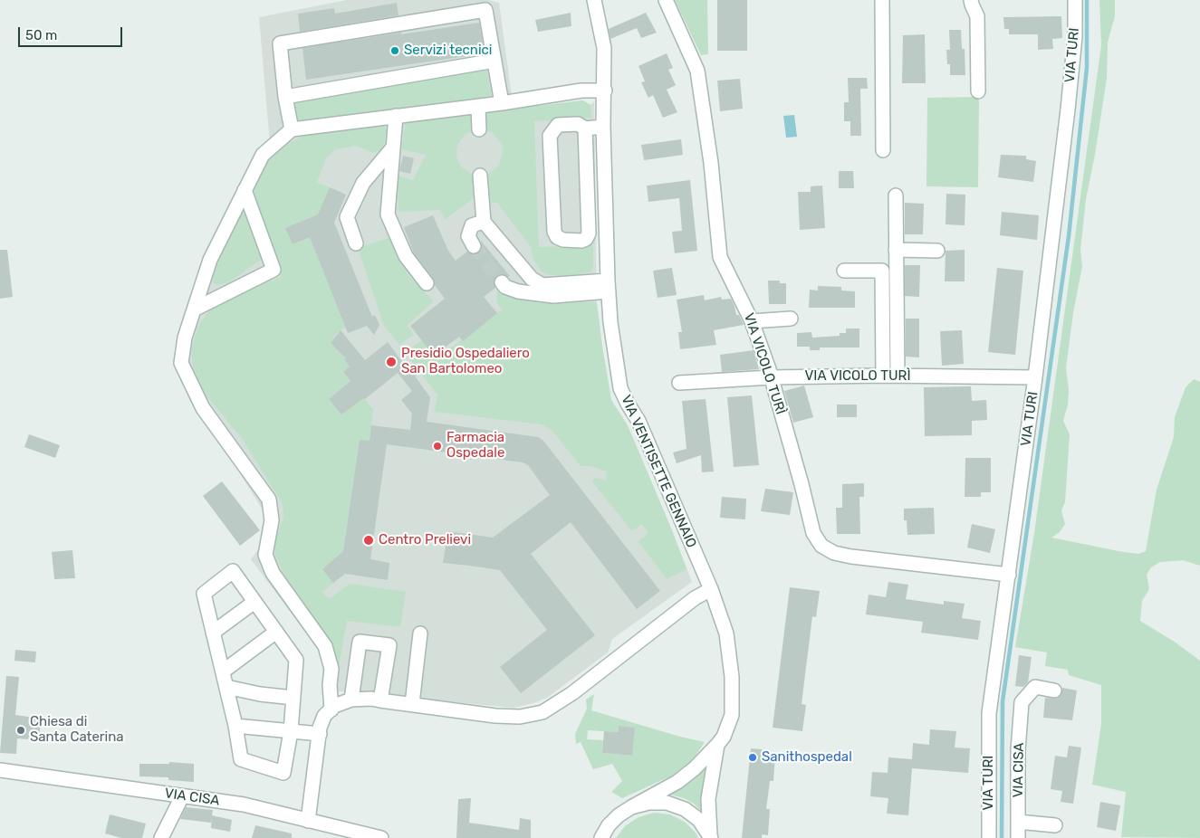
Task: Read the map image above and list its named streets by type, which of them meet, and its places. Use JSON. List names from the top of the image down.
{
  "streets": {
    "street": [
      "VIA TURI",
      "VIA VICOLO TURÌ",
      "VIA VENTISETTE GENNAIO",
      "VIA CISA"
    ]
  },
  "crossings": [
    ["VIA TURI", "VIA VICOLO TURÌ"]
  ],
  "places": [
    "Servizi tecnici",
    "Presidio Ospedaliero San Bartolomeo",
    "Farmacia Ospedale",
    "Centro Prelievi",
    "Chiesa di Santa Caterina",
    "Sanithospedal"
  ],
  "scale_bar": "50 m"
}
